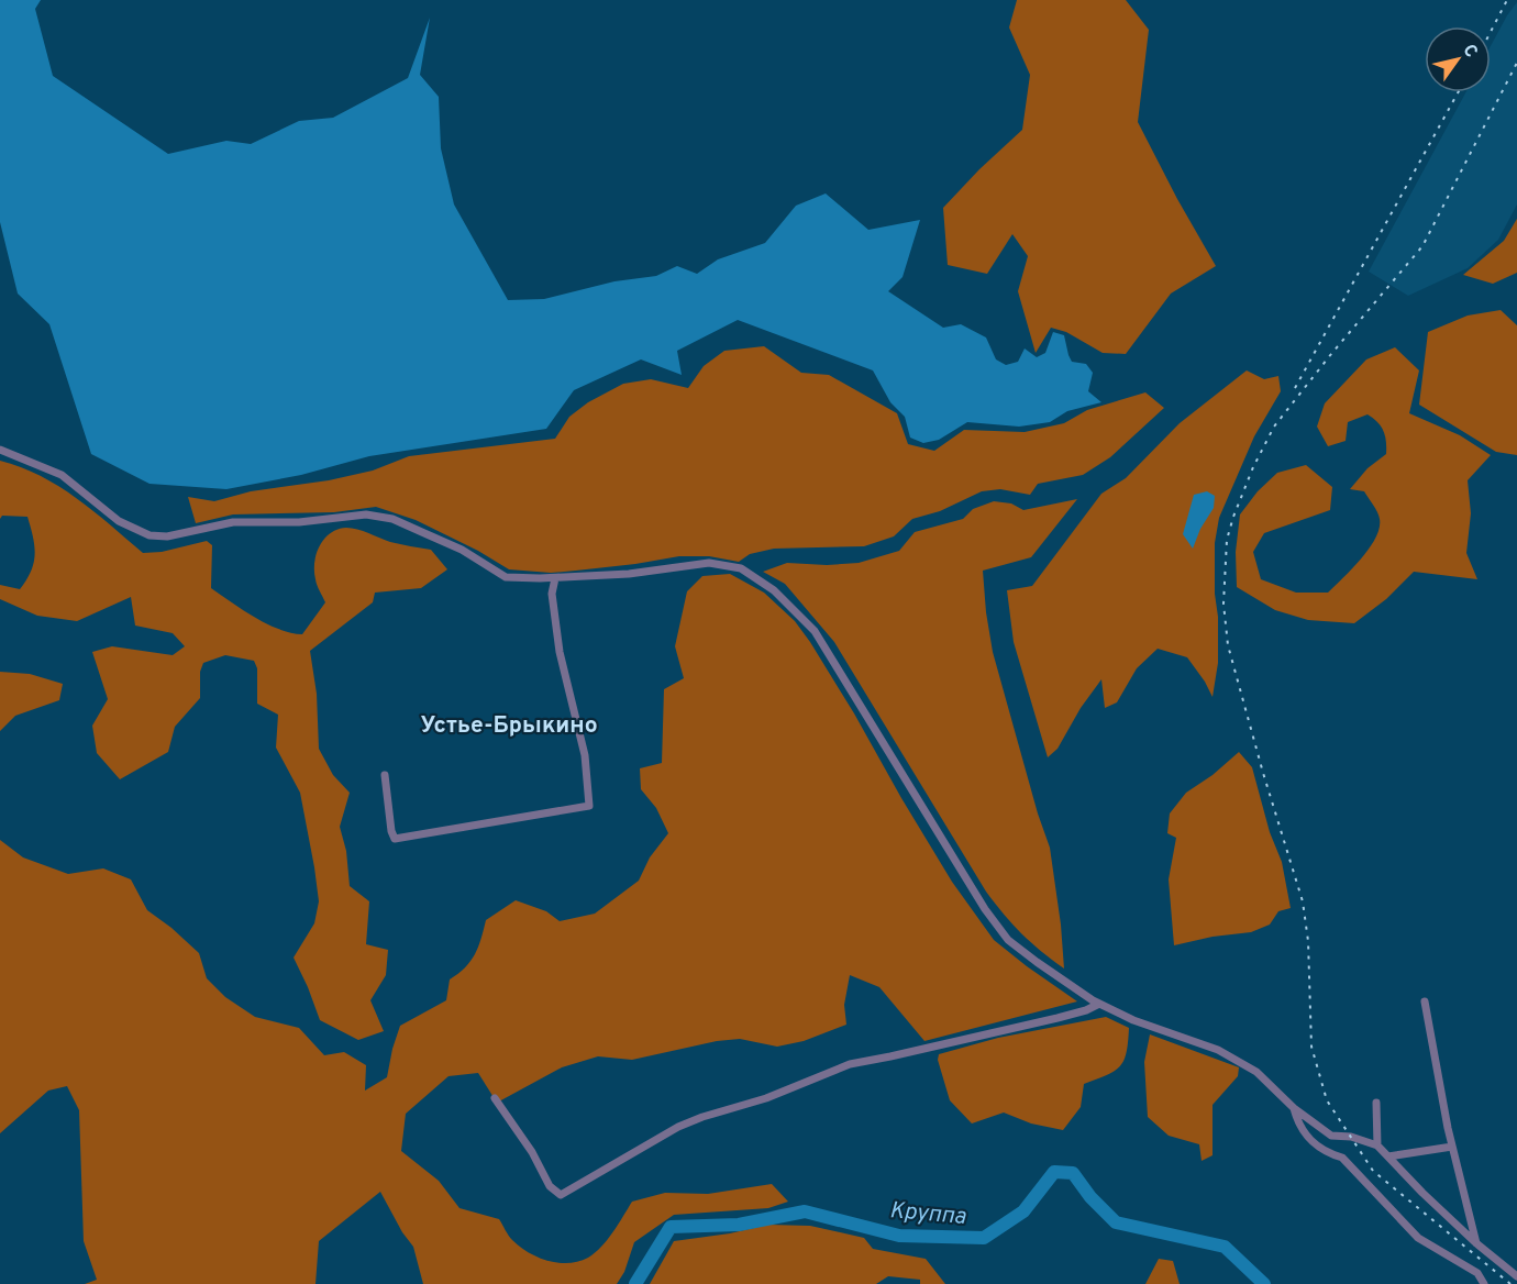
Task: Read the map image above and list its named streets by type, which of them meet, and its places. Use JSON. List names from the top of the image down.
{
  "districts": ["Устье-Брыкино"],
  "water": ["Круппа"],
  "north": "top right"
}
